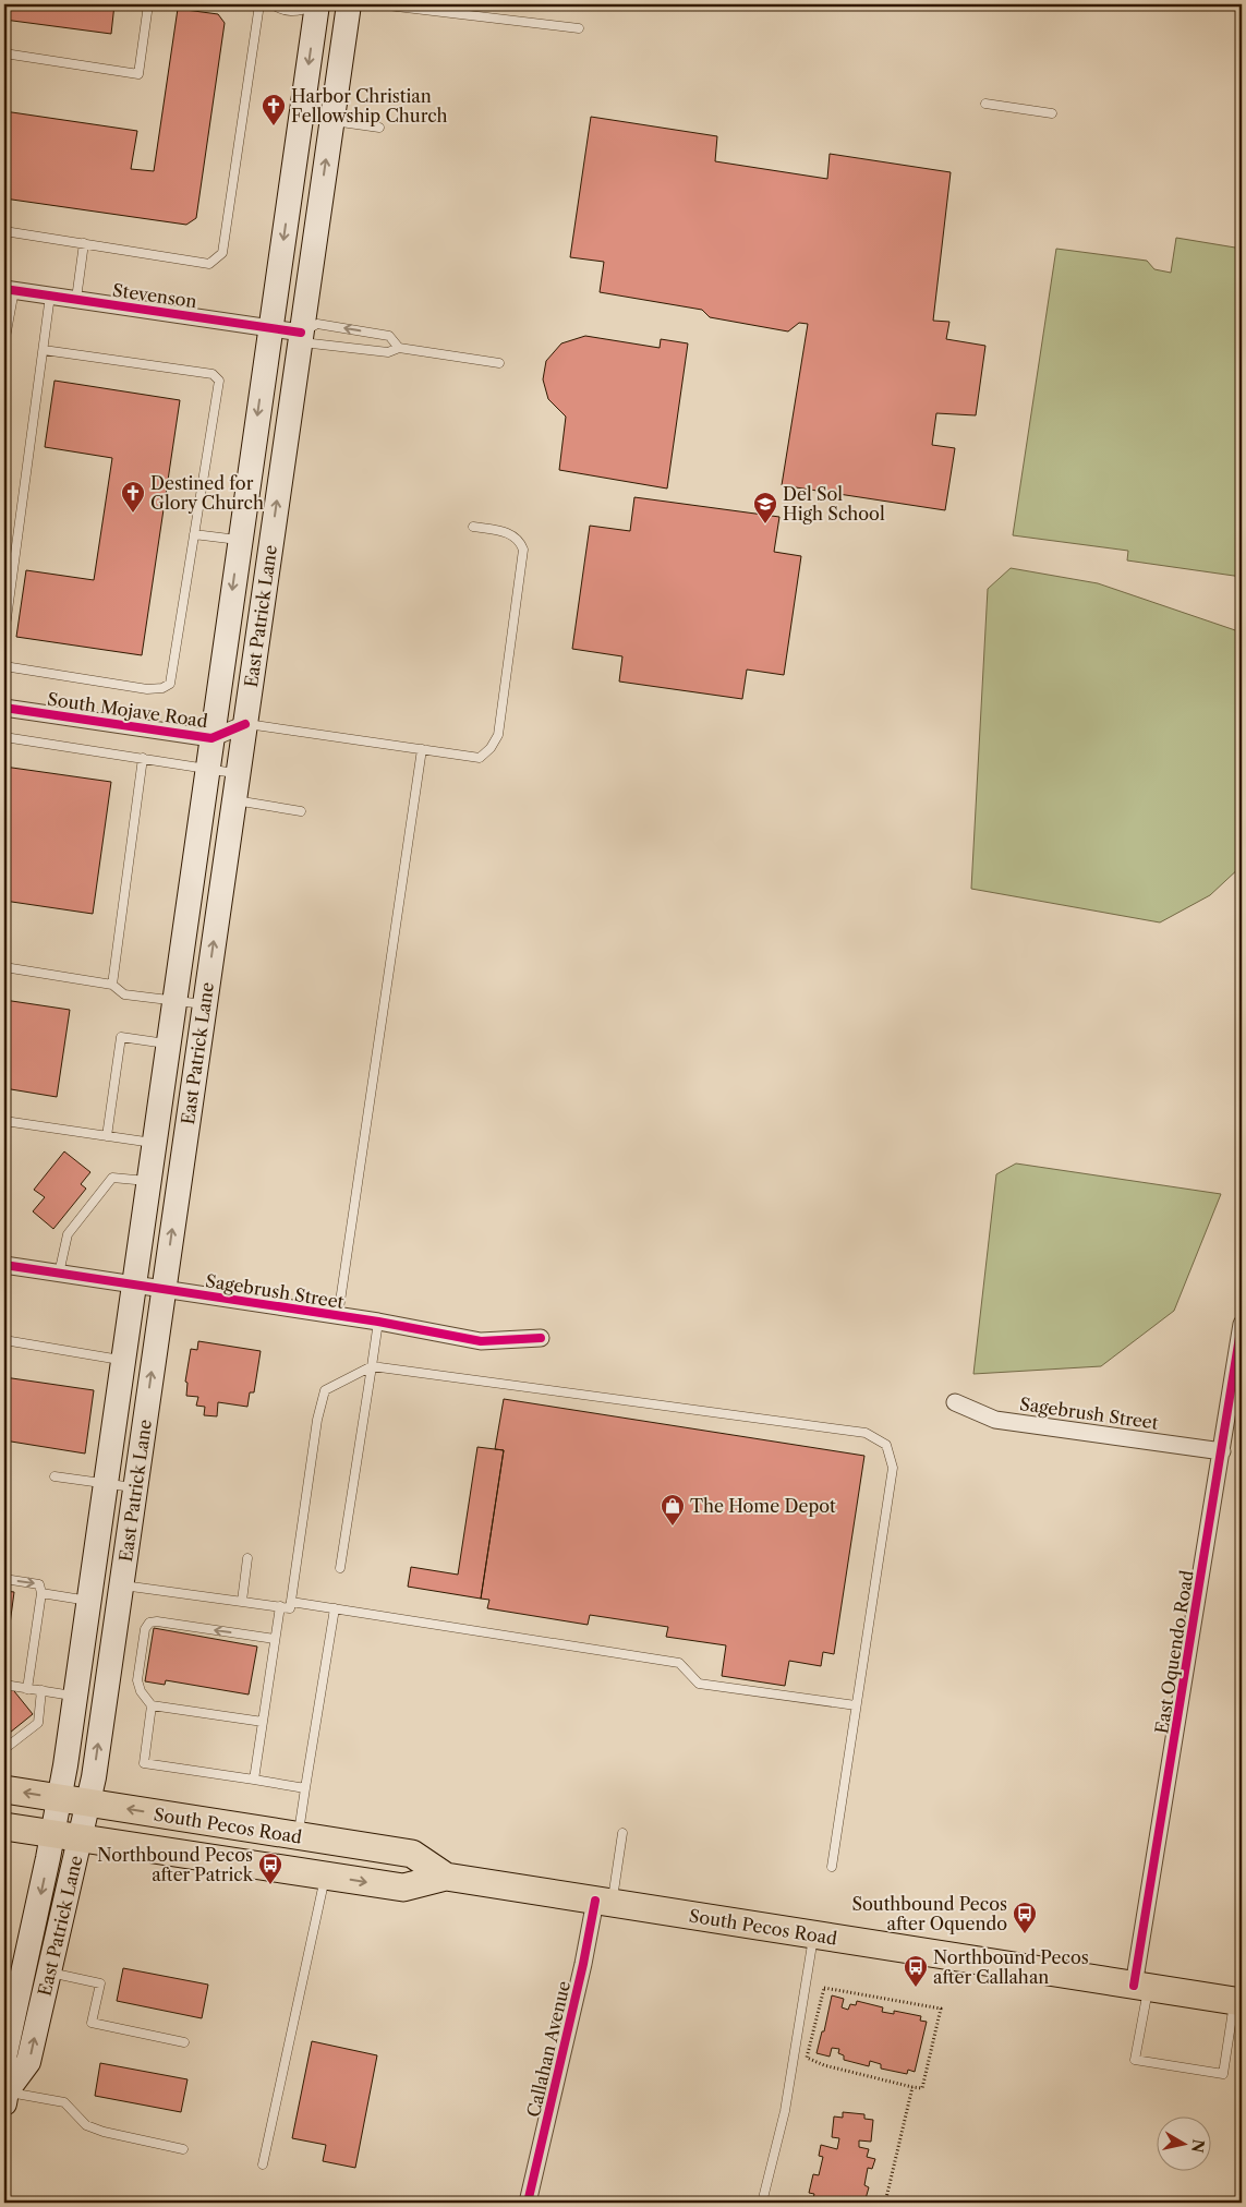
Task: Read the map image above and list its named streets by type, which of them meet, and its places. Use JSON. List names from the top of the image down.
{
  "streets": {
    "main road": ["East Patrick Lane", "South Pecos Road"],
    "street": [
      "Stevenson",
      "South Mojave Road",
      "Sagebrush Street",
      "East Oquendo Road",
      "Callahan Avenue"
    ]
  },
  "crossings": [
    ["Stevenson", "East Patrick Lane"],
    ["East Patrick Lane", "South Mojave Road"],
    ["East Patrick Lane", "Sagebrush Street"],
    ["East Patrick Lane", "South Pecos Road"],
    ["Sagebrush Street", "East Oquendo Road"],
    ["East Oquendo Road", "South Pecos Road"],
    ["South Pecos Road", "Callahan Avenue"]
  ],
  "places": {
    "church": ["Harbor Christian Fellowship Church", "Destined for Glory Church"],
    "school or university": ["Del Sol High School"],
    "shop": ["The Home Depot"],
    "bus stop": ["Northbound Pecos after Patrick", "Southbound Pecos after Oquendo", "Northbound Pecos after Callahan"]
  },
  "north": "right"
}
